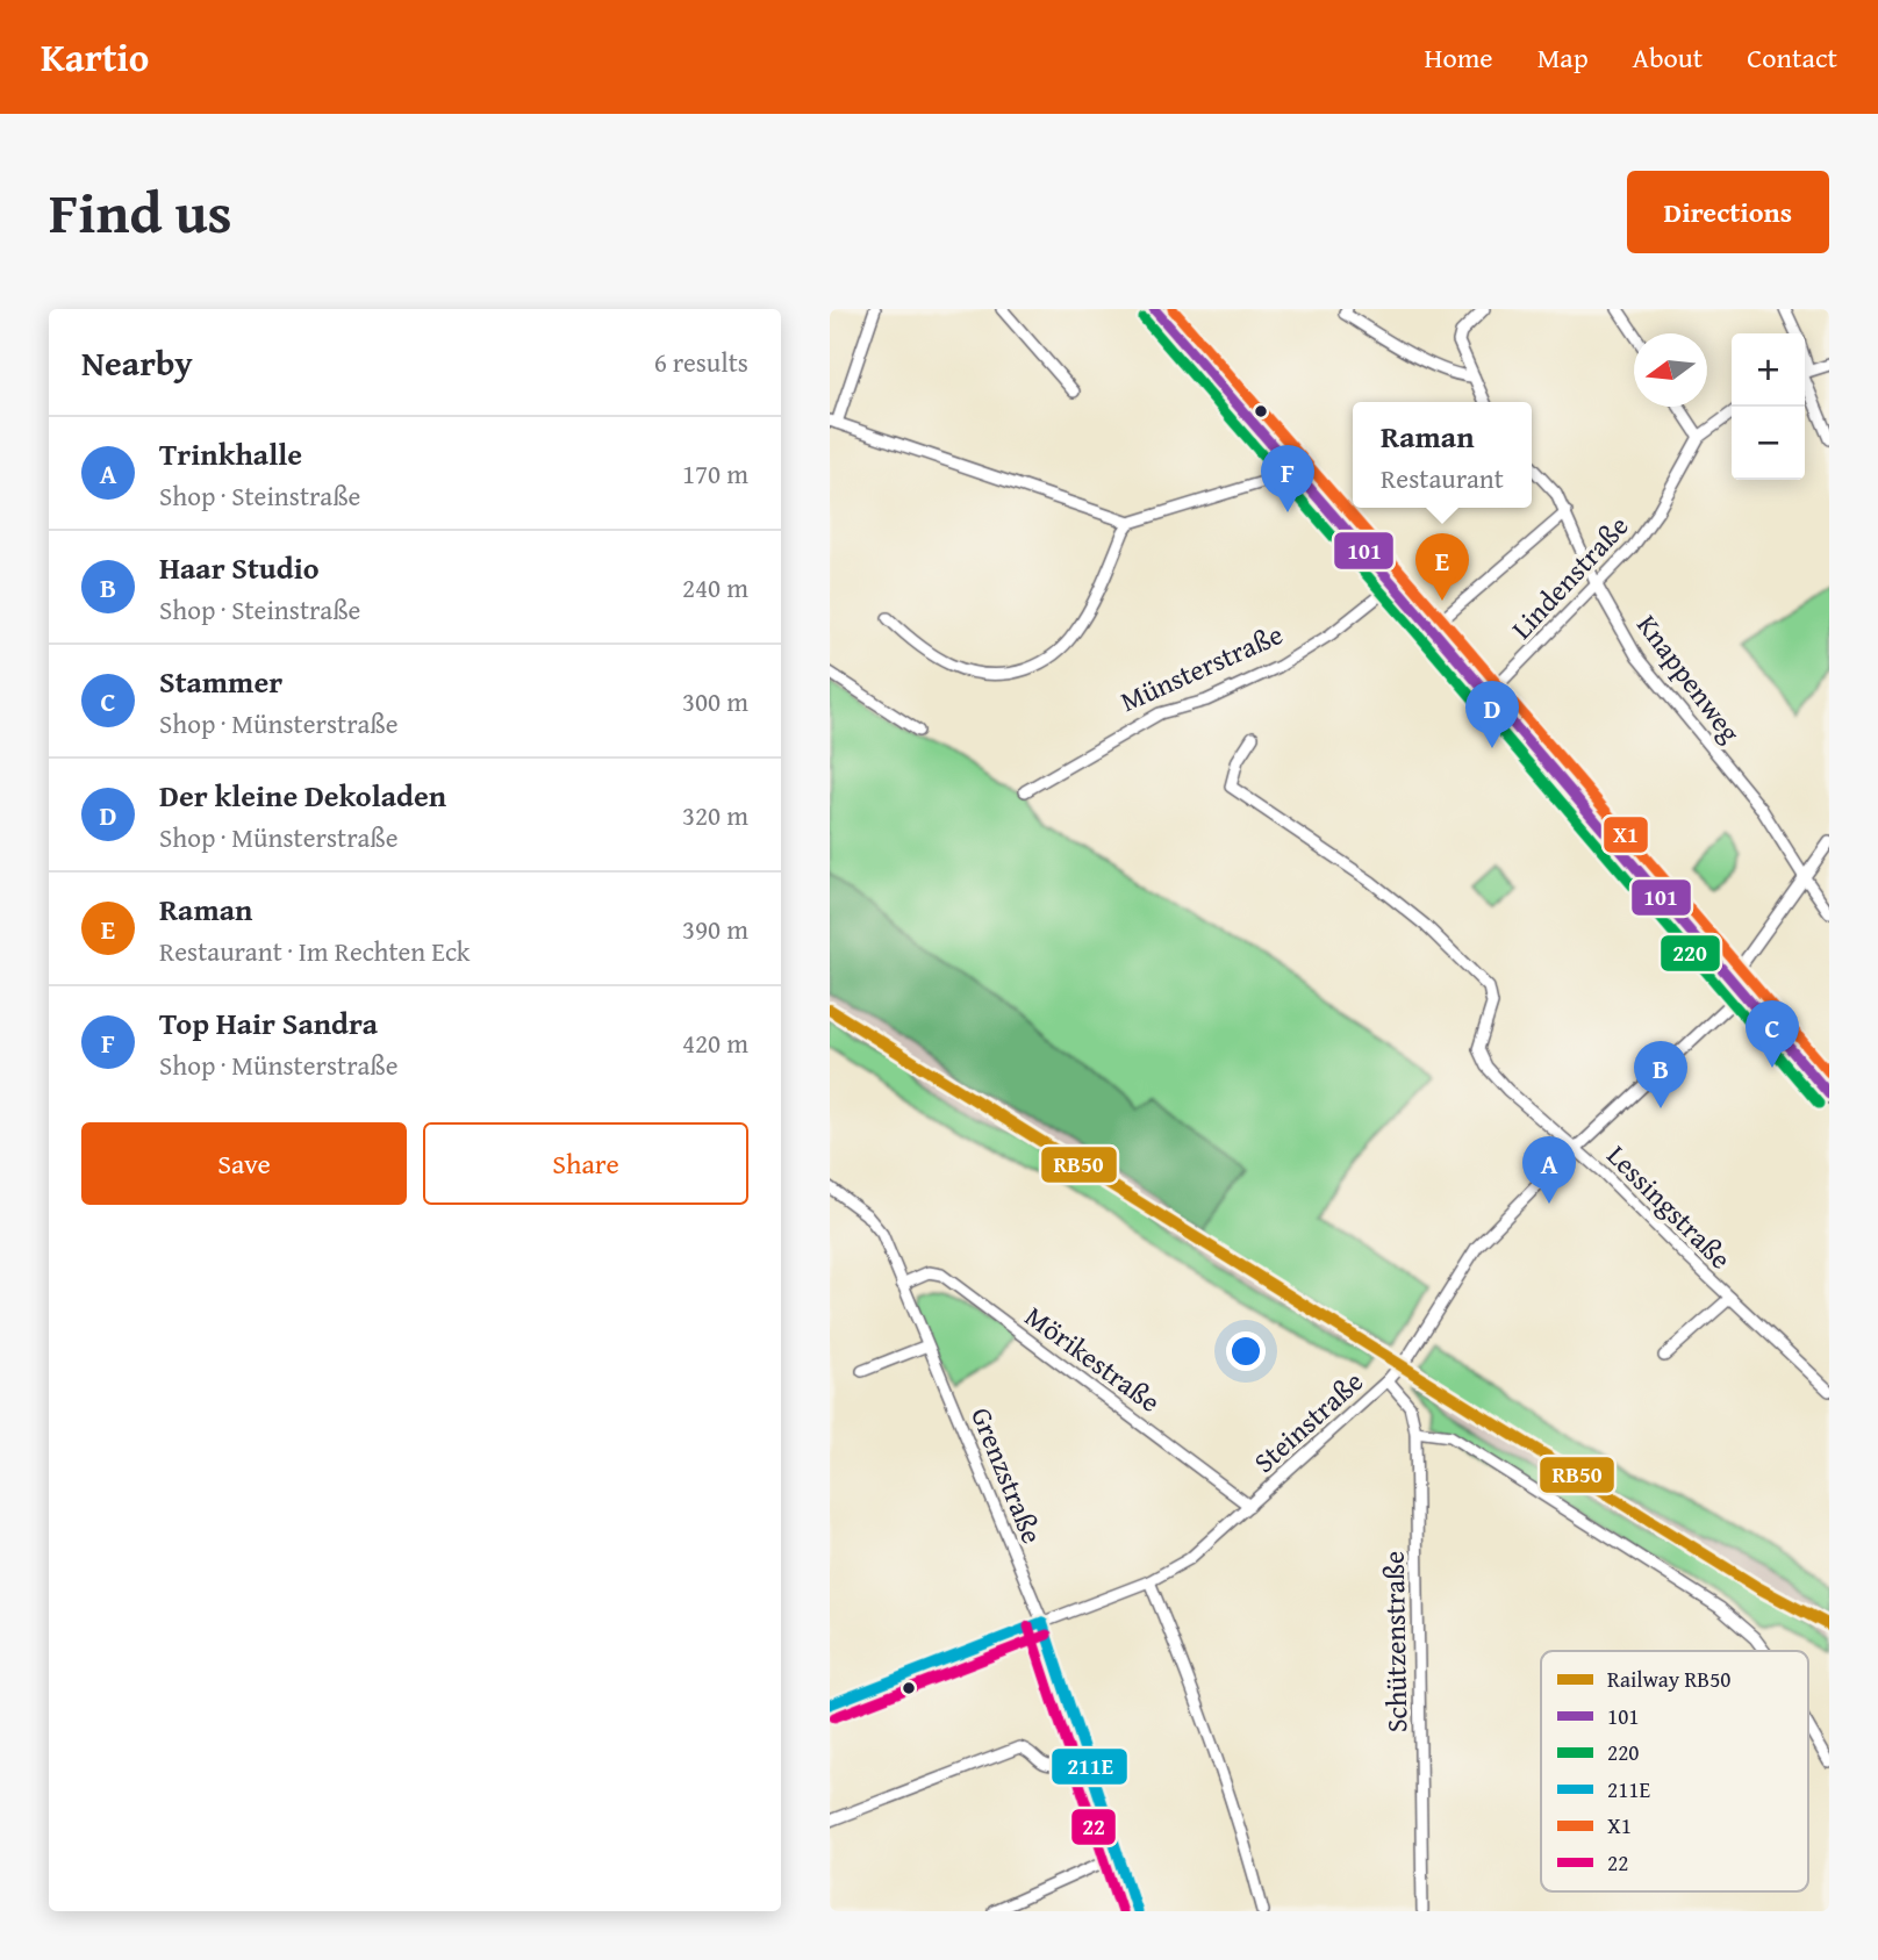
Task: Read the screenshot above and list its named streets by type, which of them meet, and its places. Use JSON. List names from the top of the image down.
{
  "streets": {
    "street": [
      "Lindenstraße",
      "Münsterstraße",
      "Knappenweg",
      "Lessingstraße",
      "Mörikestraße",
      "Steinstraße",
      "Grenzstraße",
      "Schützenstraße"
    ]
  },
  "crossings": [
    ["Lindenstraße", "Knappenweg"],
    ["Knappenweg", "Steinstraße"],
    ["Lessingstraße", "Steinstraße"],
    ["Mörikestraße", "Steinstraße"],
    ["Mörikestraße", "Grenzstraße"],
    ["Steinstraße", "Grenzstraße"],
    ["Steinstraße", "Schützenstraße"]
  ],
  "lines": [
    "transit line 101",
    "transit line X1",
    "transit line 220",
    "rail line RB50",
    "transit line 211E",
    "transit line 22"
  ],
  "legend": [
    "Railway RB50",
    "101",
    "220",
    "211E",
    "X1",
    "22"
  ],
  "north": "left",
  "page": {
    "header": "Kartio",
    "nav": [
      "Home",
      "Map",
      "About",
      "Contact"
    ],
    "title": "Find us",
    "buttons": [
      "Directions",
      ["Save", "Share"]
    ],
    "heading": ["Nearby", "6 results"],
    "map_buttons": ["+", "−"],
    "popup": ["Raman", "Restaurant"],
    "list": [
      {
        "mark": "A",
        "name": "Trinkhalle",
        "note": "Shop · Steinstraße",
        "value": "170 m"
      },
      {
        "mark": "B",
        "name": "Haar Studio",
        "note": "Shop · Steinstraße",
        "value": "240 m"
      },
      {
        "mark": "C",
        "name": "Stammer",
        "note": "Shop · Münsterstraße",
        "value": "300 m"
      },
      {
        "mark": "D",
        "name": "Der kleine Dekoladen",
        "note": "Shop · Münsterstraße",
        "value": "320 m"
      },
      {
        "mark": "E",
        "name": "Raman",
        "note": "Restaurant · Im Rechten Eck",
        "value": "390 m"
      },
      {
        "mark": "F",
        "name": "Top Hair Sandra",
        "note": "Shop · Münsterstraße",
        "value": "420 m"
      }
    ],
    "pins": [
      "F",
      "E",
      "D",
      "C",
      "B",
      "A"
    ]
  }
}
